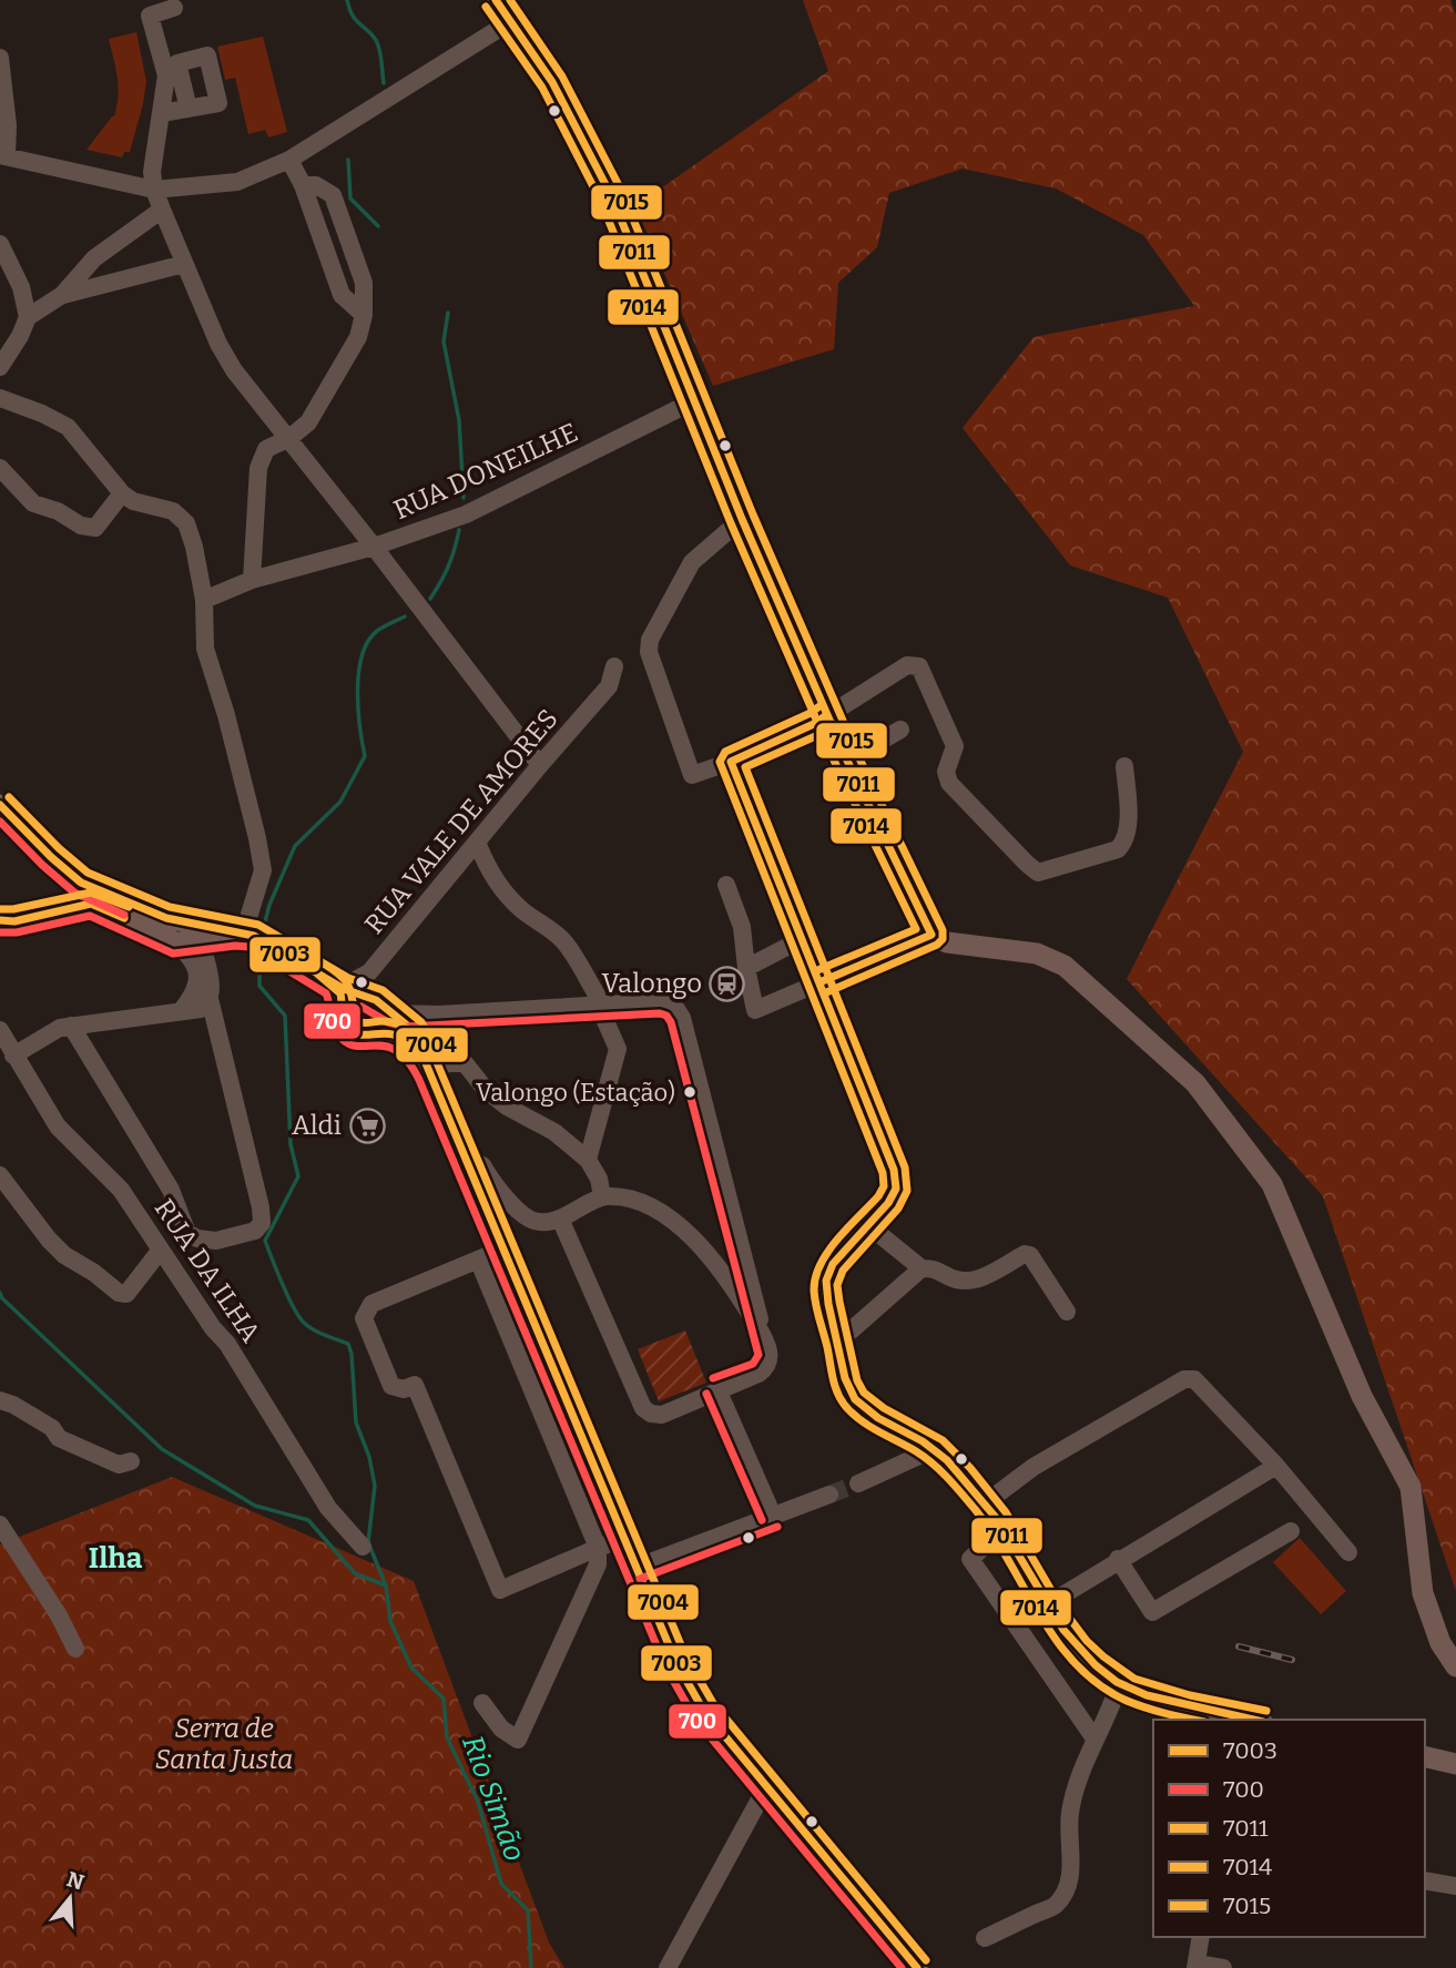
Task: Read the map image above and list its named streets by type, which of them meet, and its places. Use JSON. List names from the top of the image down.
{
  "streets": {
    "street": ["RUA DONEILHE", "RUA VALE DE AMORES", "RUA DA ILHA"]
  },
  "districts": ["Ilha"],
  "water": ["Rio Simão"],
  "parks": ["Serra de Santa Justa"],
  "places": {
    "station": ["Valongo"],
    "other": ["Valongo (Estação)"],
    "supermarket": ["Aldi"]
  },
  "lines": [
    "transit line 7011",
    "transit line 7015",
    "transit line 7014",
    "transit line 7004",
    "transit line 7003",
    "transit line 700"
  ],
  "legend": [
    "7003",
    "700",
    "7011",
    "7014",
    "7015"
  ],
  "north": "top"
}
